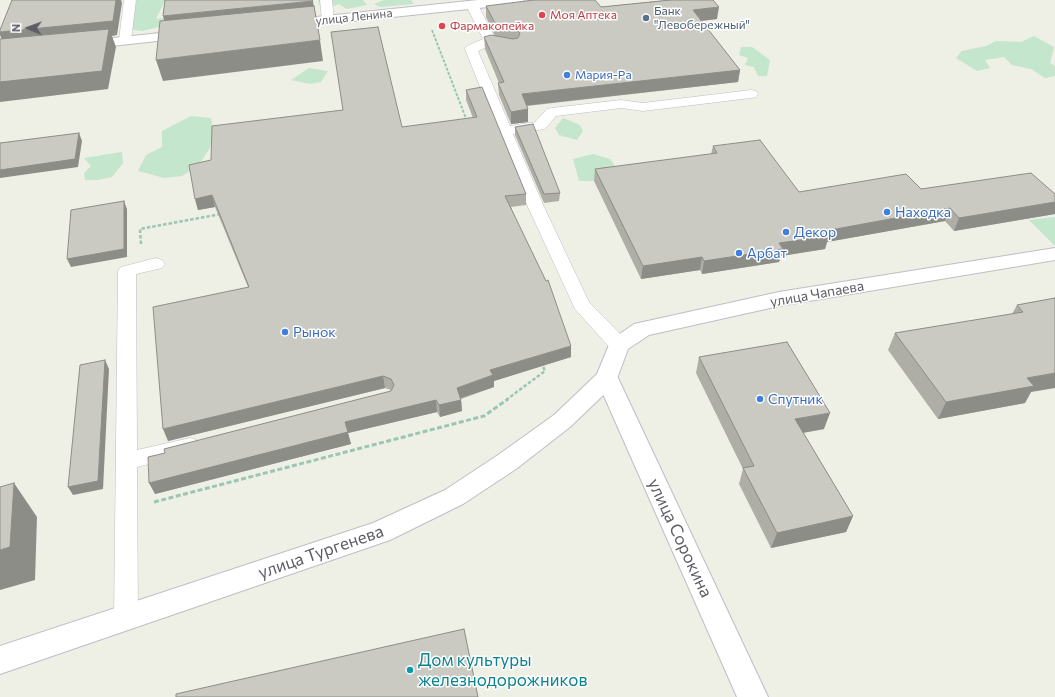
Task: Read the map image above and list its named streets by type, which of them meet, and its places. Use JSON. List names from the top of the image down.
{
  "streets": {
    "street": [
      "улица Ленина",
      "улица Чапаева",
      "улица Сорокина",
      "улица Тургенева"
    ]
  },
  "crossings": [
    ["улица Сорокина", "улица Тургенева"]
  ],
  "places": [
    "Моя Аптека",
    "Банк \"Левобережный\"",
    "Фармакопейка",
    "Мария-Ра",
    "Находка",
    "Декор",
    "Арбат",
    "Рынок",
    "Спутник",
    "Дом культуры железнодорожников"
  ],
  "north": "left"
}
